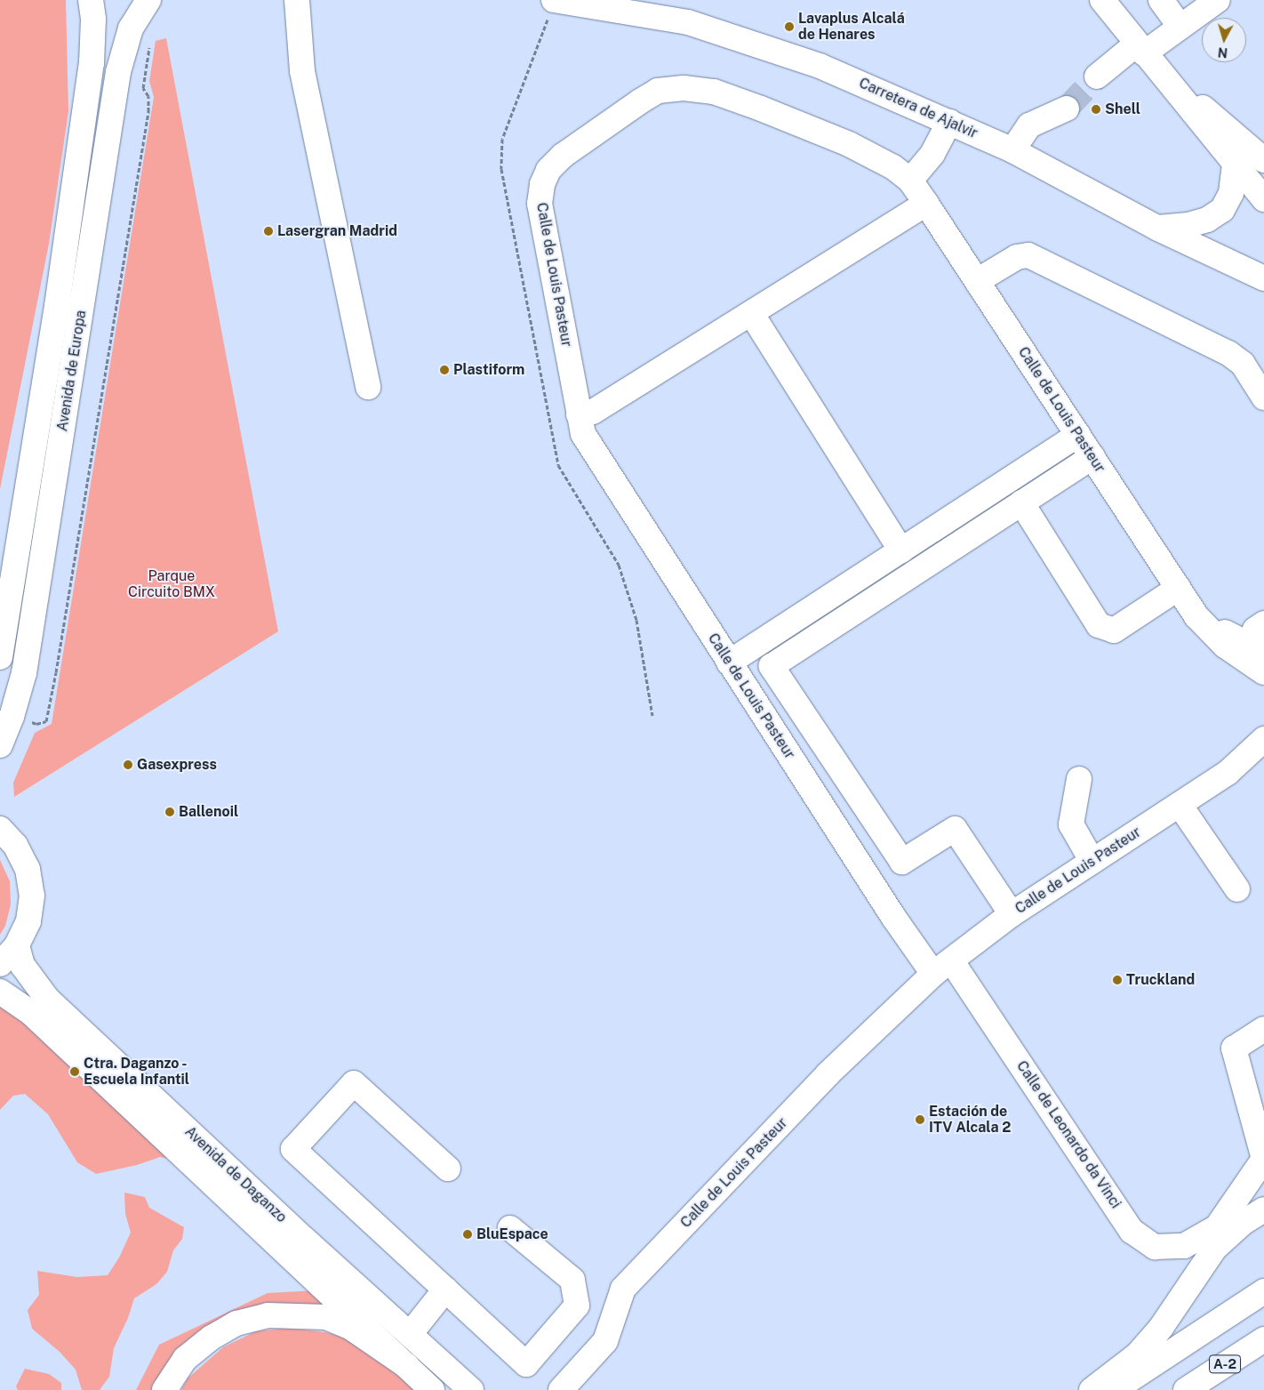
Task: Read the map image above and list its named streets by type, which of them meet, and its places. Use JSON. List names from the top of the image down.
{
  "streets": {
    "main road": [
      "Carretera de Ajalvir",
      "Calle de Louis Pasteur",
      "Avenida de Europa",
      "Calle de Leonardo da Vinci",
      "Avenida de Daganzo",
      "A-2"
    ]
  },
  "crossings": [
    ["Calle de Louis Pasteur", "Calle de Leonardo da Vinci"]
  ],
  "parks": ["Parque Circuito BMX"],
  "places": [
    "Lavaplus Alcalá de Henares",
    "Shell",
    "Lasergran Madrid",
    "Plastiform",
    "Gasexpress",
    "Ballenoil",
    "Truckland",
    "Ctra. Daganzo - Escuela Infantil",
    "Estación de ITV Alcala 2",
    "BluEspace"
  ],
  "north": "bottom"
}
